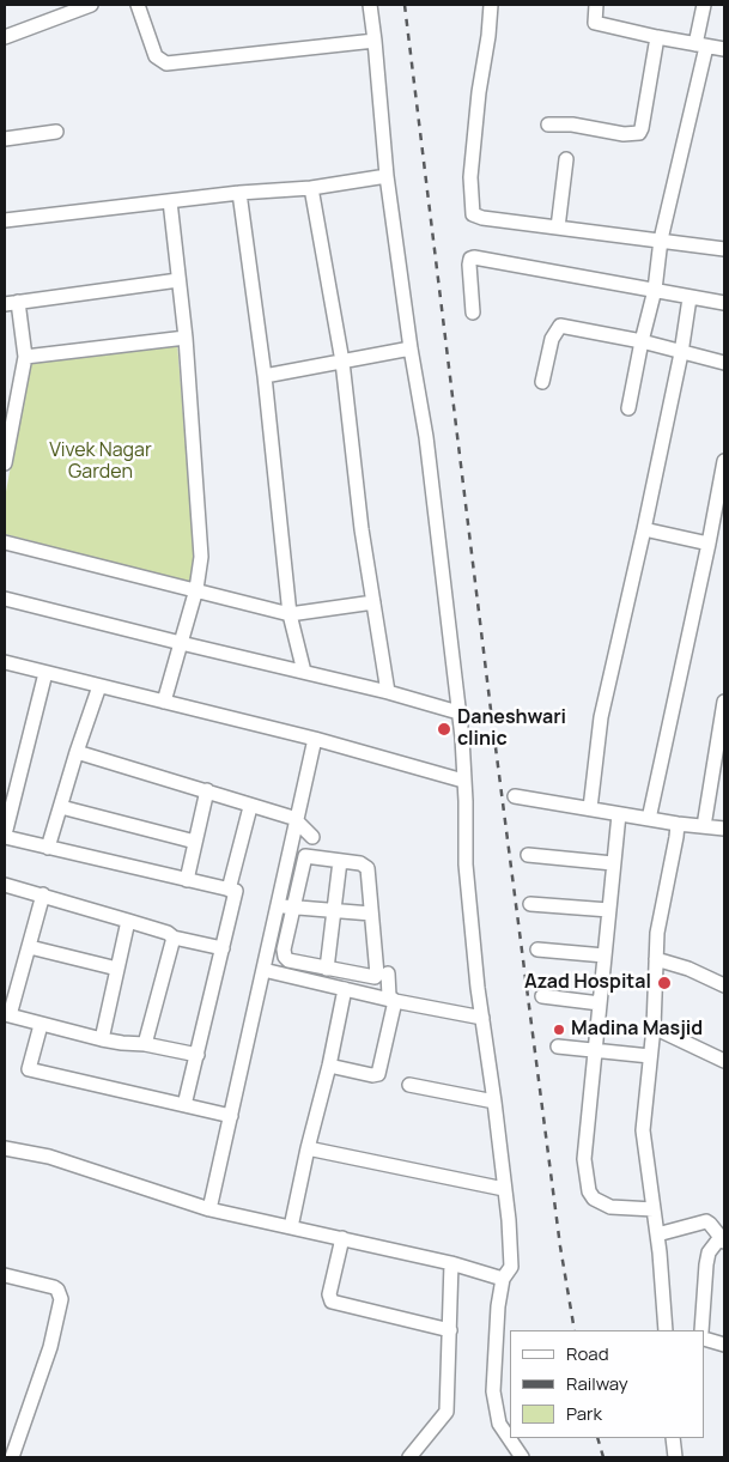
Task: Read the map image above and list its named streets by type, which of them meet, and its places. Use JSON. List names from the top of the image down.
{
  "parks": ["Vivek Nagar Garden"],
  "places": ["Daneshwari clinic", "Azad Hospital", "Madina Masjid"],
  "legend": ["Road", "Railway", "Park"]
}
